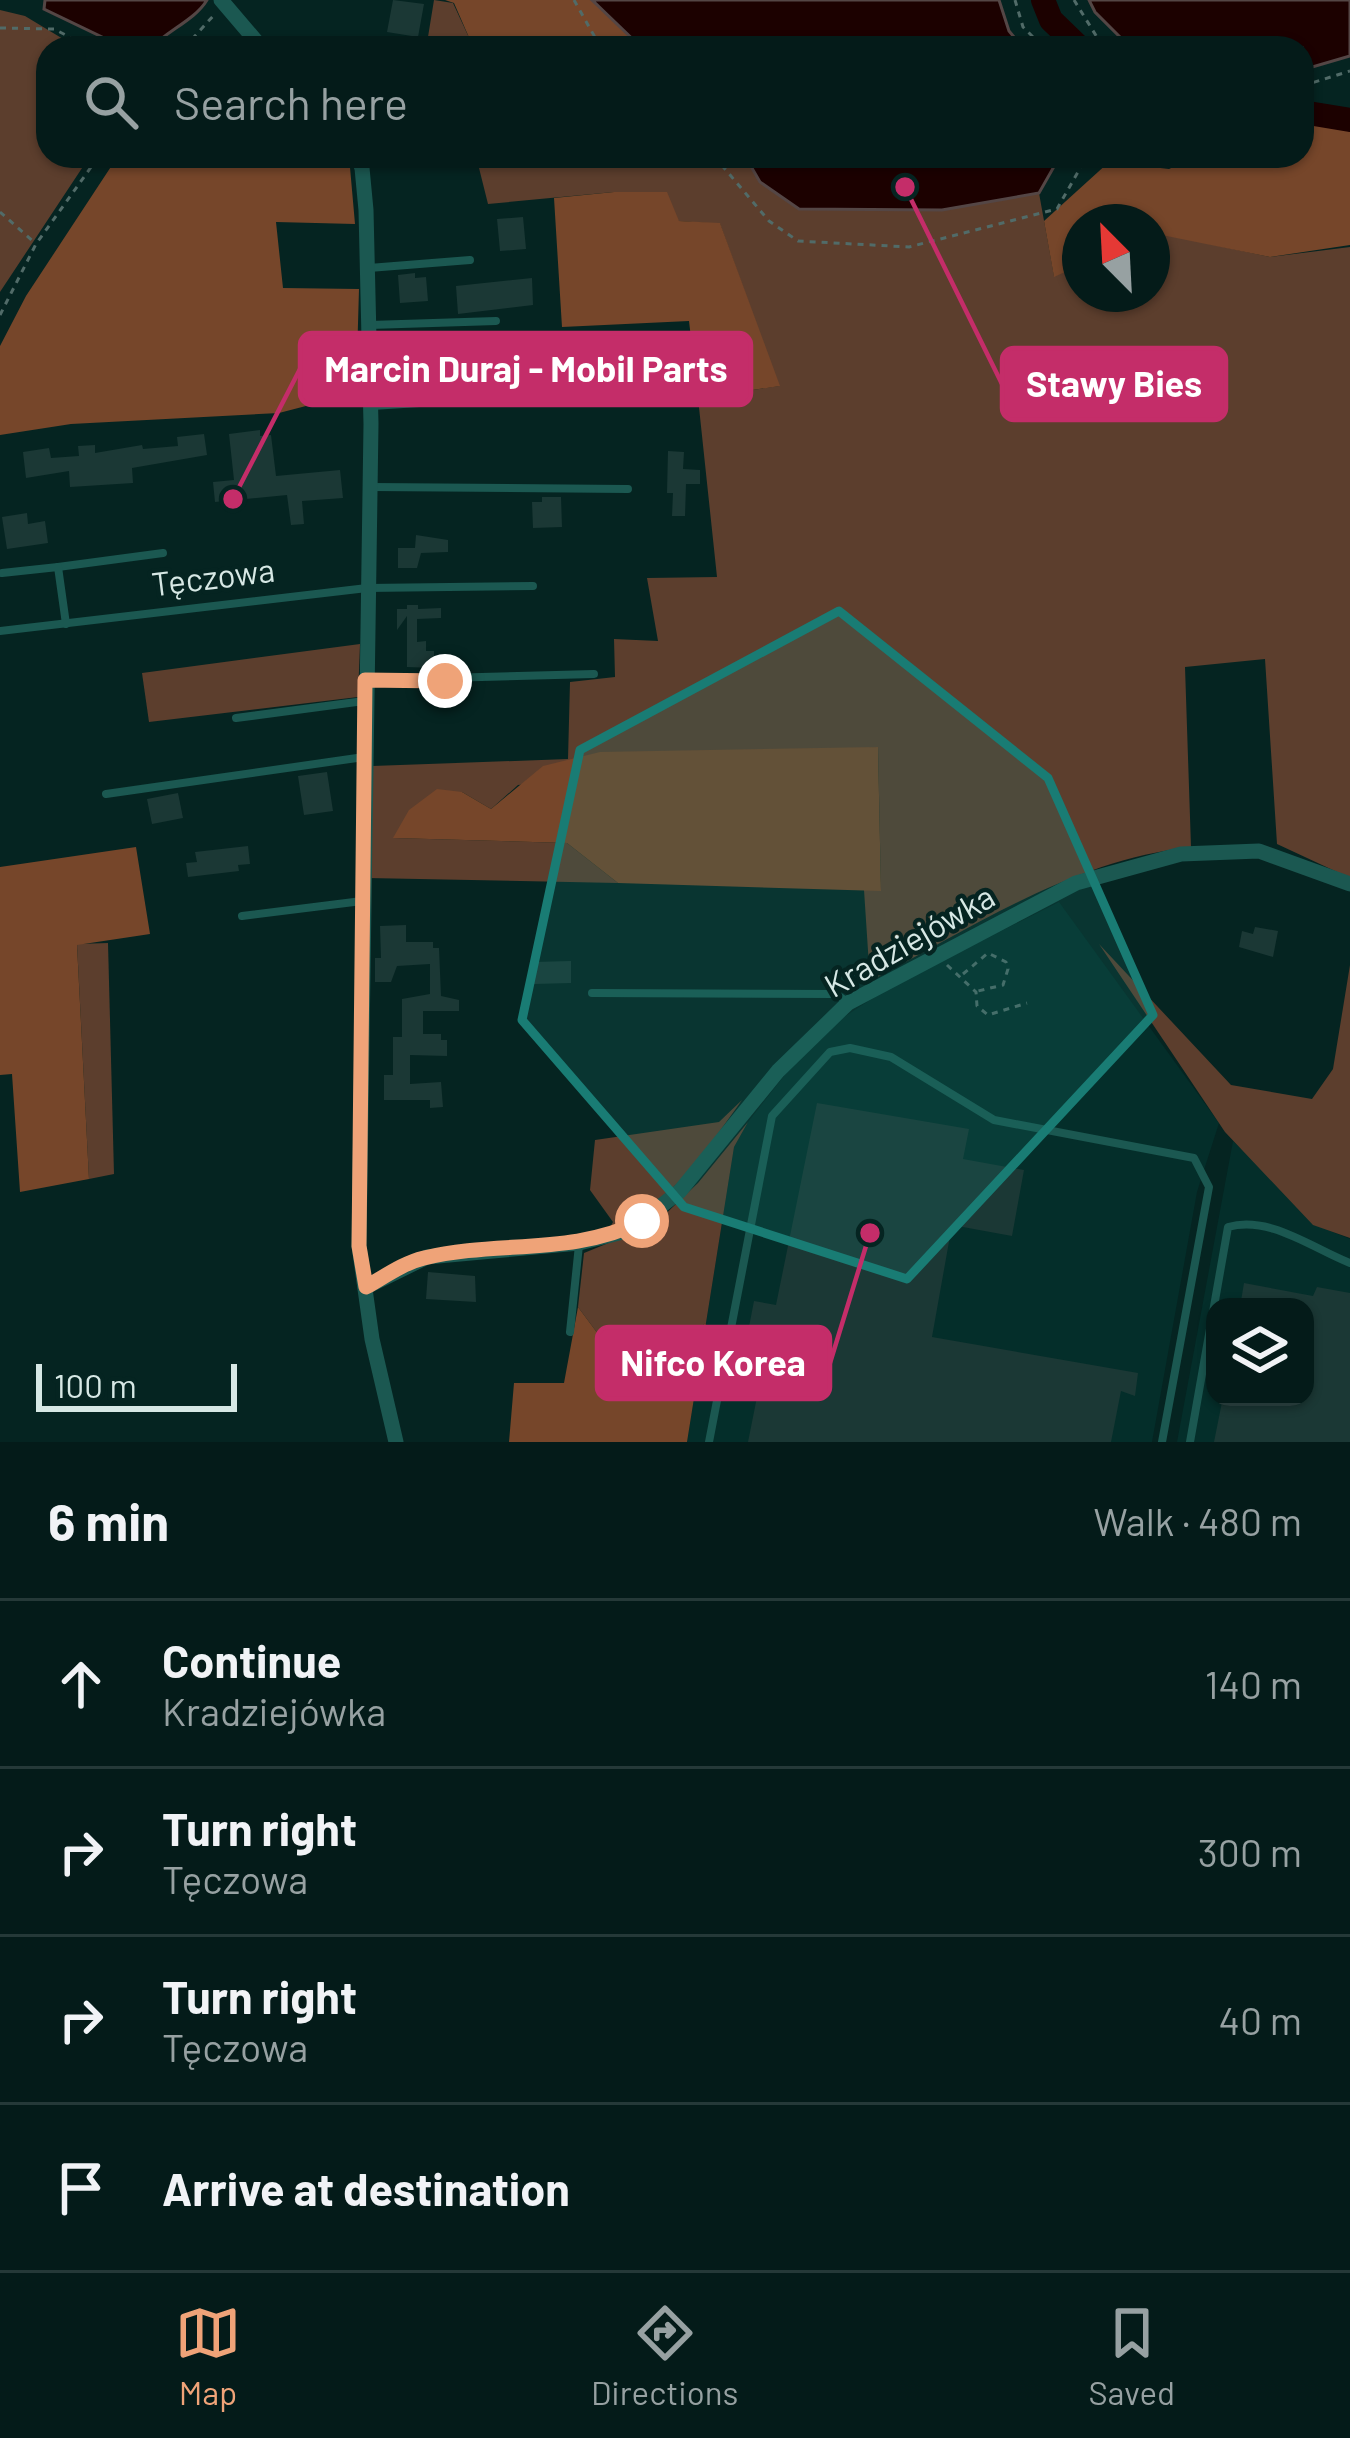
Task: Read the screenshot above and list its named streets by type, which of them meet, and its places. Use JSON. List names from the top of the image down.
{
  "streets": {
    "street": ["Kradziejówka"],
    "lane": ["Tęczowa"]
  },
  "places": ["Stawy Bies", "Marcin Duraj - Mobil Parts", "Nifco Korea"],
  "scale_bar": "100 m",
  "north": "top left",
  "page": {
    "search": "Search here",
    "scale": "100 m",
    "heading": ["6 min", "Walk · 480 m"],
    "list": [
      ["Continue", "Kradziejówka", "140 m"],
      ["Turn right", "Tęczowa", "300 m"],
      ["Turn right", "Tęczowa", "40 m"],
      "Arrive at destination"
    ],
    "nav": ["Map", "Directions", "Saved"]
  }
}
